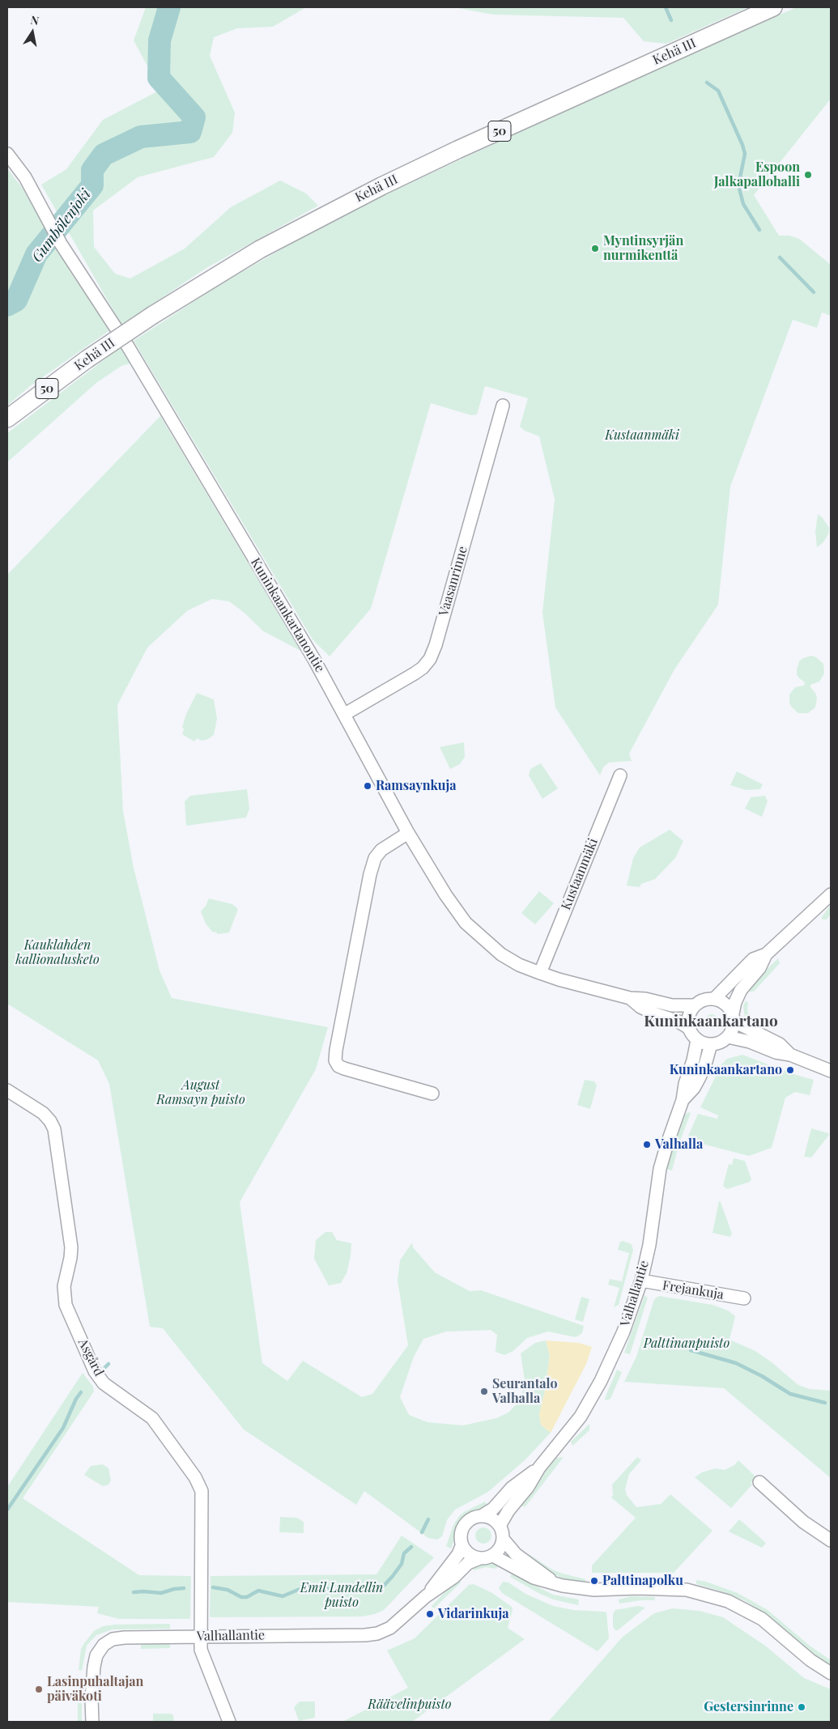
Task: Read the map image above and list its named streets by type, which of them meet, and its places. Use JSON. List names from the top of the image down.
{
  "streets": {
    "highway": ["Kehä III", "50"],
    "street": [
      "Vaasanrinne",
      "Kuninkaankartanontie",
      "Kustaanmäki",
      "Frejankuja",
      "Valhallantie",
      "Asgård"
    ]
  },
  "crossings": [
    ["Vaasanrinne", "Kuninkaankartanontie"],
    ["Kuninkaankartanontie", "Kustaanmäki"],
    ["Kuninkaankartanontie", "Valhallantie"],
    ["Frejankuja", "Valhallantie"],
    ["Valhallantie", "Asgård"]
  ],
  "districts": ["Kuninkaankartano"],
  "water": ["Gumbölenjoki"],
  "parks": [
    "Kustaanmäki",
    "Kauklahden kallionalusketo",
    "August Ramsayn puisto",
    "Palttinanpuisto",
    "Emil Lundellin puisto",
    "Räävelinpuisto"
  ],
  "places": [
    "Espoon Jalkapallohalli",
    "Myntinsyrjän nurmikenttä",
    "Ramsaynkuja",
    "Kuninkaankartano",
    "Valhalla",
    "Seurantalo Valhalla",
    "Palttinapolku",
    "Vidarinkuja",
    "Lasinpuhaltajan päiväkoti",
    "Gestersinrinne"
  ],
  "north": "top"
}
